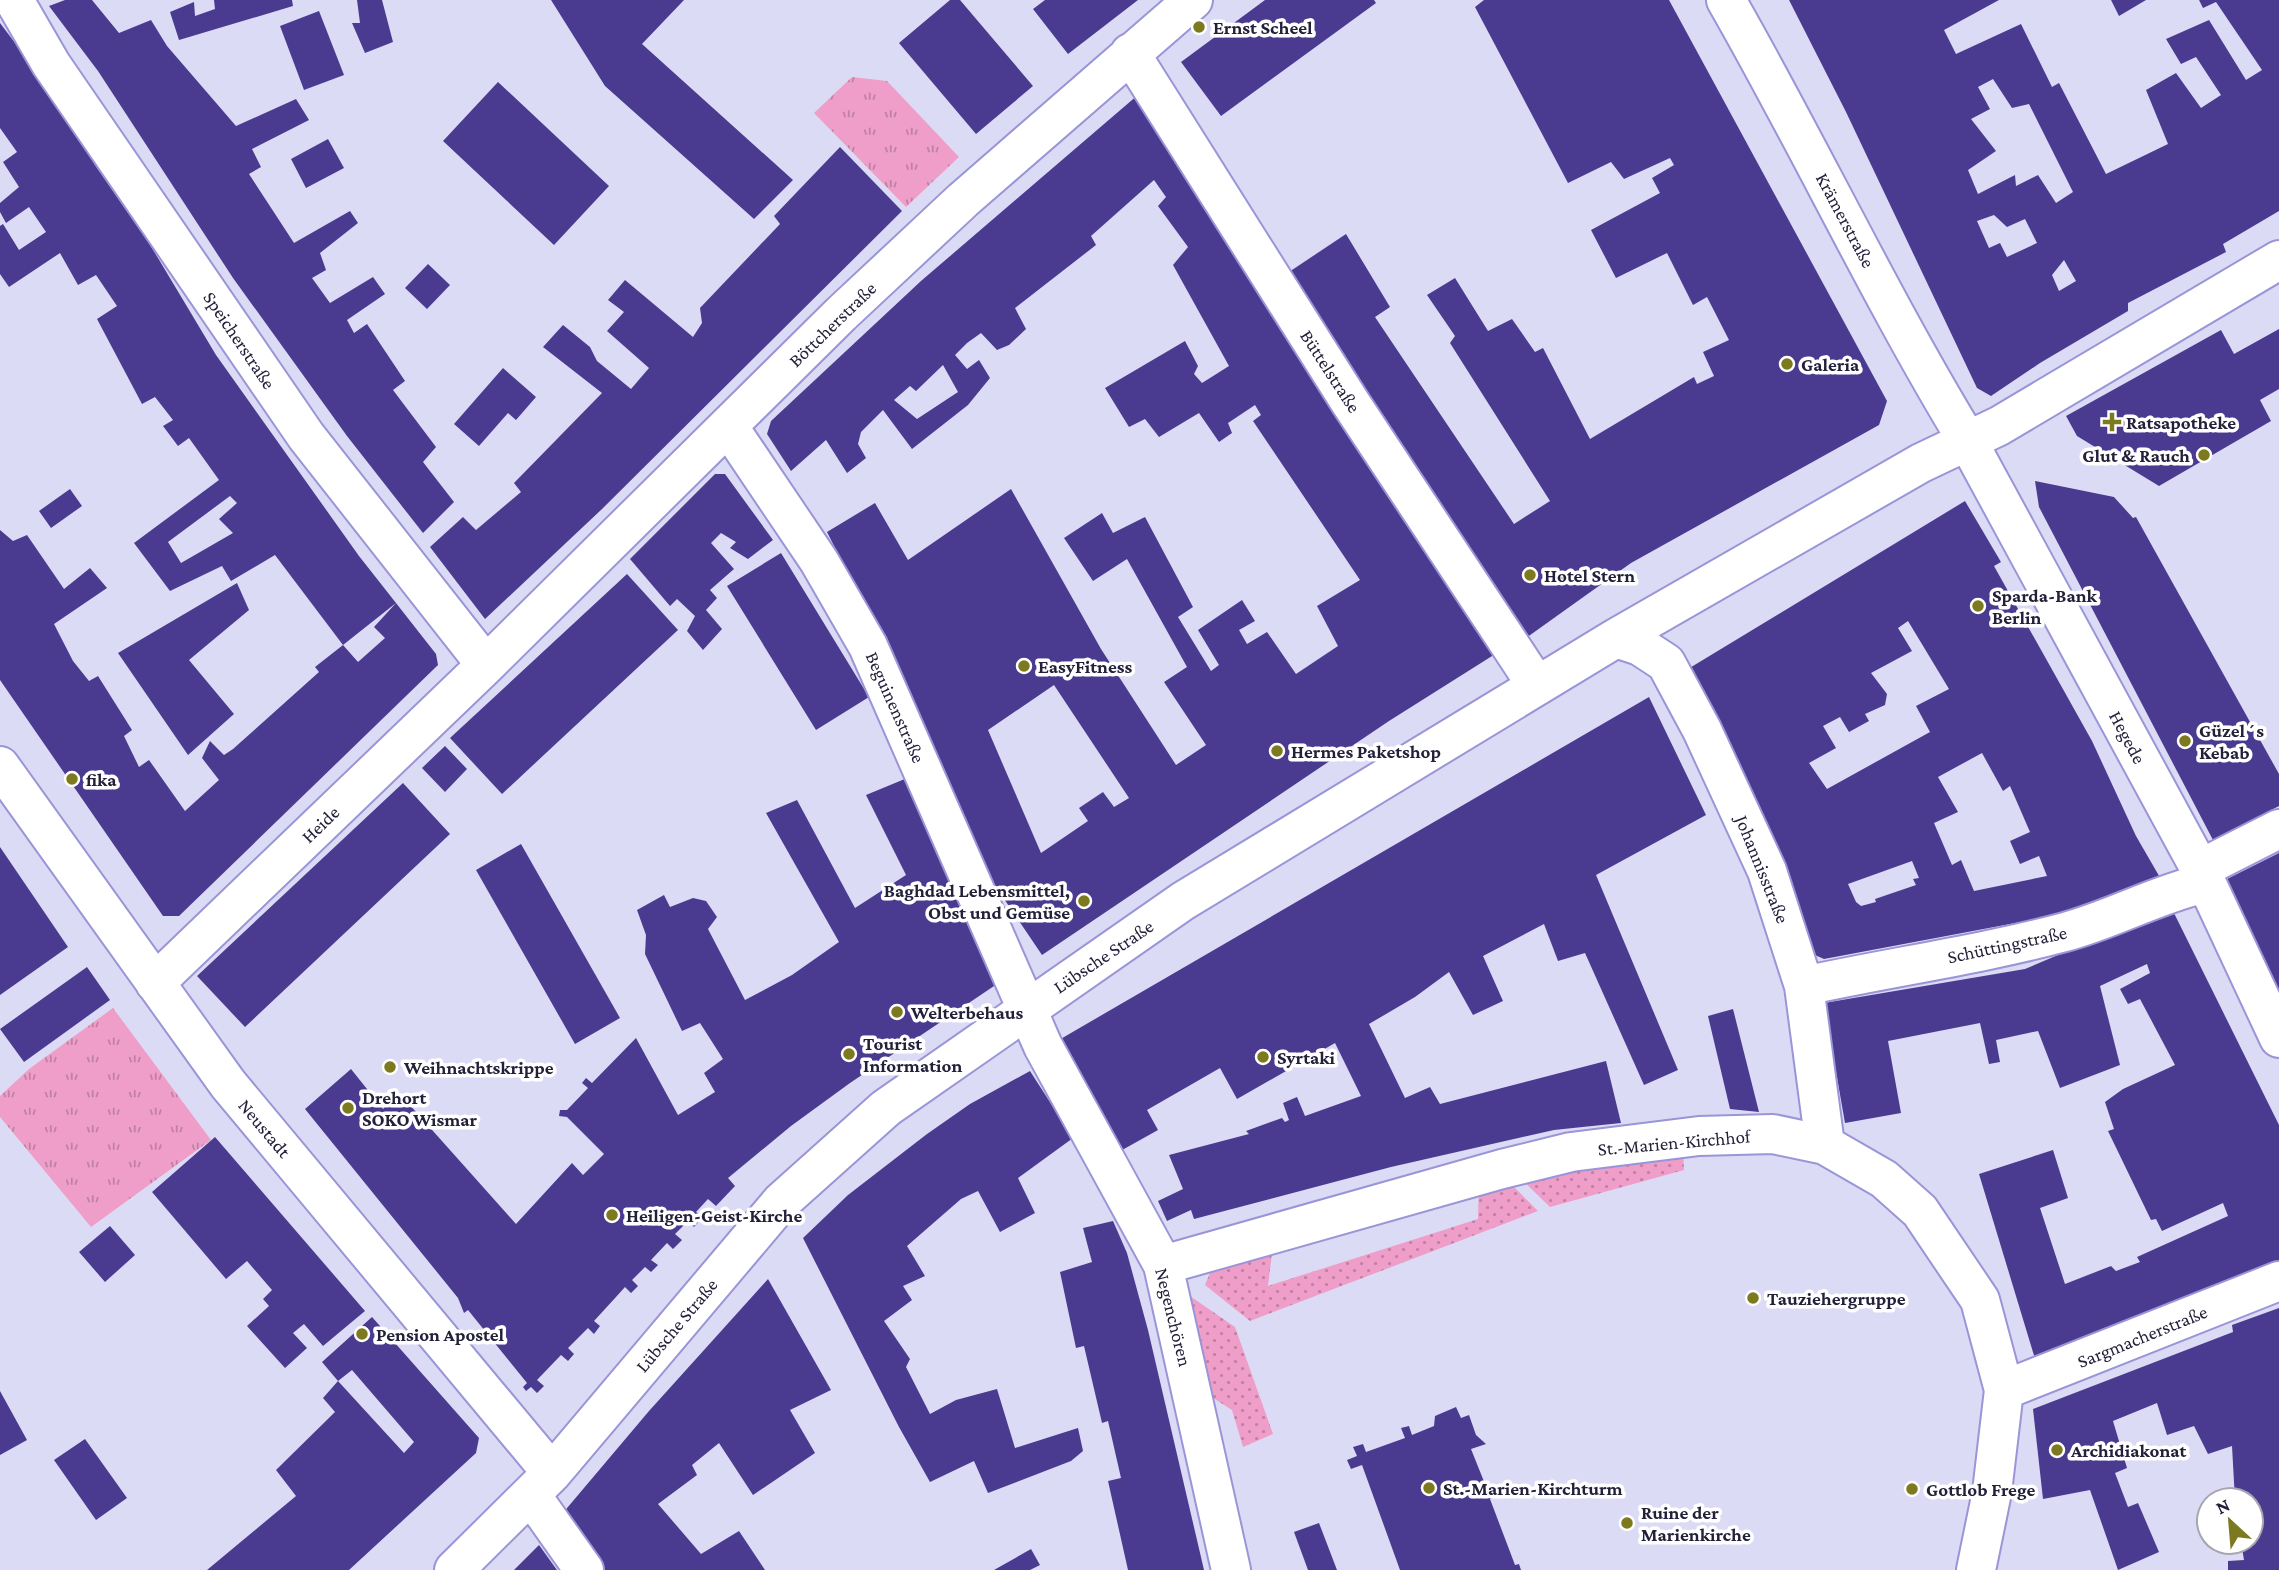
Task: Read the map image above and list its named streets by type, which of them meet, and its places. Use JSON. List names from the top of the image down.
{
  "streets": {
    "street": [
      "Krämerstraße",
      "Böttcherstraße",
      "Speicherstraße",
      "Büttelstraße",
      "Beguinenstraße",
      "Hegede",
      "Heide",
      "Johannisstraße",
      "Schüttingstraße",
      "Lübsche Straße",
      "Neustadt",
      "St.-Marien-Kirchhof",
      "Negenchören",
      "Sargmacherstraße"
    ]
  },
  "crossings": [
    ["Krämerstraße", "Hegede"],
    ["Krämerstraße", "Lübsche Straße"],
    ["Böttcherstraße", "Speicherstraße"],
    ["Böttcherstraße", "Büttelstraße"],
    ["Böttcherstraße", "Beguinenstraße"],
    ["Böttcherstraße", "Heide"],
    ["Speicherstraße", "Heide"],
    ["Büttelstraße", "Lübsche Straße"],
    ["Beguinenstraße", "Lübsche Straße"],
    ["Beguinenstraße", "Negenchören"],
    ["Hegede", "Schüttingstraße"],
    ["Hegede", "Lübsche Straße"],
    ["Heide", "Neustadt"],
    ["Johannisstraße", "Schüttingstraße"],
    ["Johannisstraße", "Lübsche Straße"],
    ["Johannisstraße", "St.-Marien-Kirchhof"],
    ["Lübsche Straße", "Neustadt"],
    ["Lübsche Straße", "Negenchören"],
    ["St.-Marien-Kirchhof", "Negenchören"],
    ["St.-Marien-Kirchhof", "Sargmacherstraße"]
  ],
  "places": {
    "other": [
      "Ernst Scheel",
      "Galeria",
      "Glut & Rauch",
      "Hotel Stern",
      "Sparda-Bank Berlin",
      "EasyFitness",
      "Güzel´s Kebab",
      "Hermes Paketshop",
      "fika",
      "Baghdad Lebensmittel, Obst und Gemüse",
      "Welterbehaus",
      "Tourist Information",
      "Syrtaki",
      "Weihnachtskrippe",
      "Drehort SOKO Wismar",
      "Heiligen-Geist-Kirche",
      "Tauziehergruppe",
      "Pension Apostel",
      "Archidiakonat",
      "St.-Marien-Kirchturm",
      "Gottlob Frege",
      "Ruine der Marienkirche"
    ],
    "health": ["Ratsapotheke"]
  },
  "north": "top left"
}
